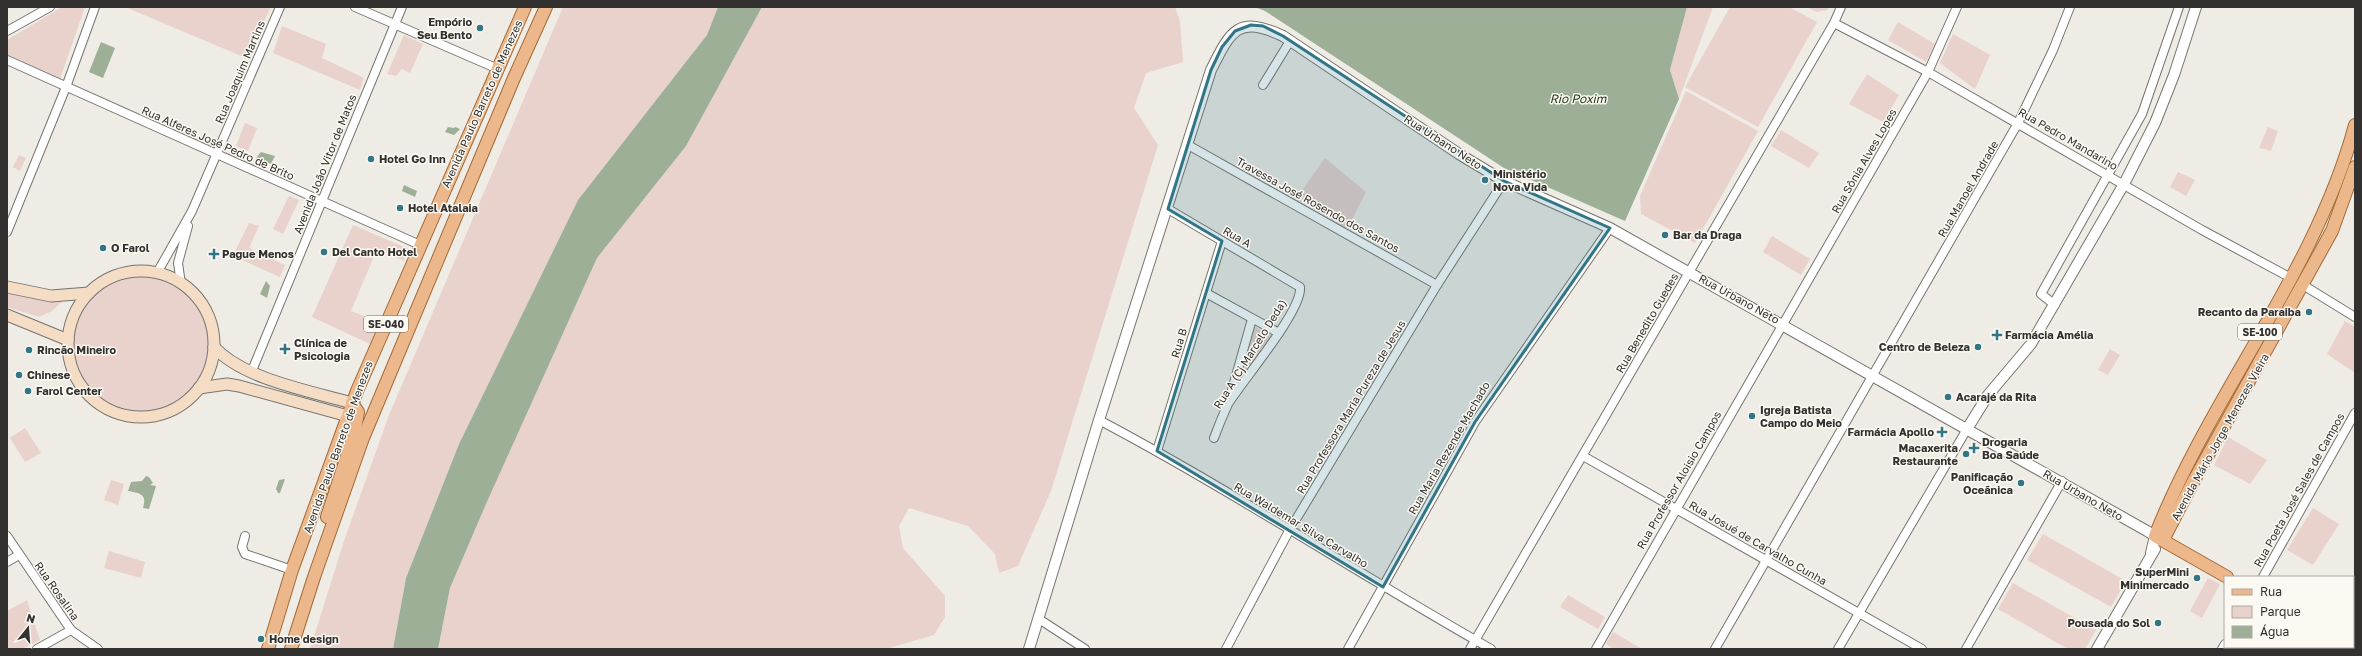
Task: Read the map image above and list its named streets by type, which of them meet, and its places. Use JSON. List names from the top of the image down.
{
  "streets": {
    "main road": [
      "Avenida Paulo Barreto de Menezes",
      "Rua Urbano Neto",
      "SE-040",
      "SE-100",
      "Avenida Mário Jorge Menezes Vieira"
    ],
    "street": [
      "Rua Joaquim Martins",
      "Rua Pedro Mandarino",
      "Rua Alferes José Pedro de Brito",
      "Rua Sônia Alves Lopes",
      "Avenida João Vitor de Matos",
      "Rua Manoel Andrade",
      "Travessa José Rosendo dos Santos",
      "Rua A",
      "Rua Benedito Guedes",
      "Rua B",
      "Rua A (Cj Marcelo Deda)",
      "Rua Professora Maria Pureza de Jesus",
      "Rua Maria Rezende Machado",
      "Rua Professor Aloisio Campos",
      "Rua Poeta José Sales de Campos",
      "Rua Waldemar Silva Carvalho",
      "Rua Josué de Carvalho Cunha",
      "Rua Rosalina"
    ]
  },
  "crossings": [
    ["Rua Joaquim Martins", "Rua Alferes José Pedro de Brito"],
    ["Avenida Paulo Barreto de Menezes", "Rua Alferes José Pedro de Brito"],
    ["Rua Pedro Mandarino", "Rua Sônia Alves Lopes"],
    ["Rua Pedro Mandarino", "Rua Manoel Andrade"],
    ["Rua Pedro Mandarino", "Rua Benedito Guedes"],
    ["Rua Pedro Mandarino", "Avenida Mário Jorge Menezes Vieira"],
    ["Rua Urbano Neto", "Rua Sônia Alves Lopes"],
    ["Rua Urbano Neto", "Rua Manoel Andrade"],
    ["Rua Urbano Neto", "Travessa José Rosendo dos Santos"],
    ["Rua Urbano Neto", "Rua Benedito Guedes"],
    ["Rua Urbano Neto", "Rua Professora Maria Pureza de Jesus"],
    ["Rua Urbano Neto", "Avenida Mário Jorge Menezes Vieira"],
    ["Rua Urbano Neto", "Rua Maria Rezende Machado"],
    ["Rua Urbano Neto", "Rua Professor Aloisio Campos"],
    ["Rua Alferes José Pedro de Brito", "Avenida João Vitor de Matos"],
    ["Rua Sônia Alves Lopes", "Rua Professor Aloisio Campos"],
    ["Rua Manoel Andrade", "Rua Josué de Carvalho Cunha"],
    ["Travessa José Rosendo dos Santos", "Rua Professora Maria Pureza de Jesus"],
    ["Rua A", "Rua B"],
    ["Rua A", "Rua A (Cj Marcelo Deda)"],
    ["Rua Benedito Guedes", "Rua Waldemar Silva Carvalho"],
    ["Rua Benedito Guedes", "Rua Josué de Carvalho Cunha"],
    ["Rua B", "Rua Waldemar Silva Carvalho"],
    ["Rua Professora Maria Pureza de Jesus", "Rua Waldemar Silva Carvalho"],
    ["Rua Maria Rezende Machado", "Rua Waldemar Silva Carvalho"],
    ["Rua Professor Aloisio Campos", "Rua Josué de Carvalho Cunha"]
  ],
  "water": ["Rio Poxim"],
  "places": {
    "other": [
      "Empório Seu Bento",
      "Hotel Go Inn",
      "Ministério Nova Vida",
      "Hotel Atalaia",
      "Bar da Draga",
      "O Farol",
      "Del Canto Hotel",
      "Recanto da Paraiba",
      "Centro de Beleza",
      "Rincão Mineiro",
      "Chinese",
      "Farol Center",
      "Acarajé da Rita",
      "Igreja Batista Campo do Meio",
      "Macaxerita Restaurante",
      "Panificação Oceãnica",
      "SuperMini Minimercado",
      "Pousada do Sol",
      "Home design"
    ],
    "health": [
      "Pague Menos",
      "Farmácia Amélia",
      "Clínica de Psicologia",
      "Farmácia Apollo",
      "Drogaria Boa Saúde"
    ]
  },
  "legend": ["Rua", "Parque", "Água"],
  "north": "top"
}
